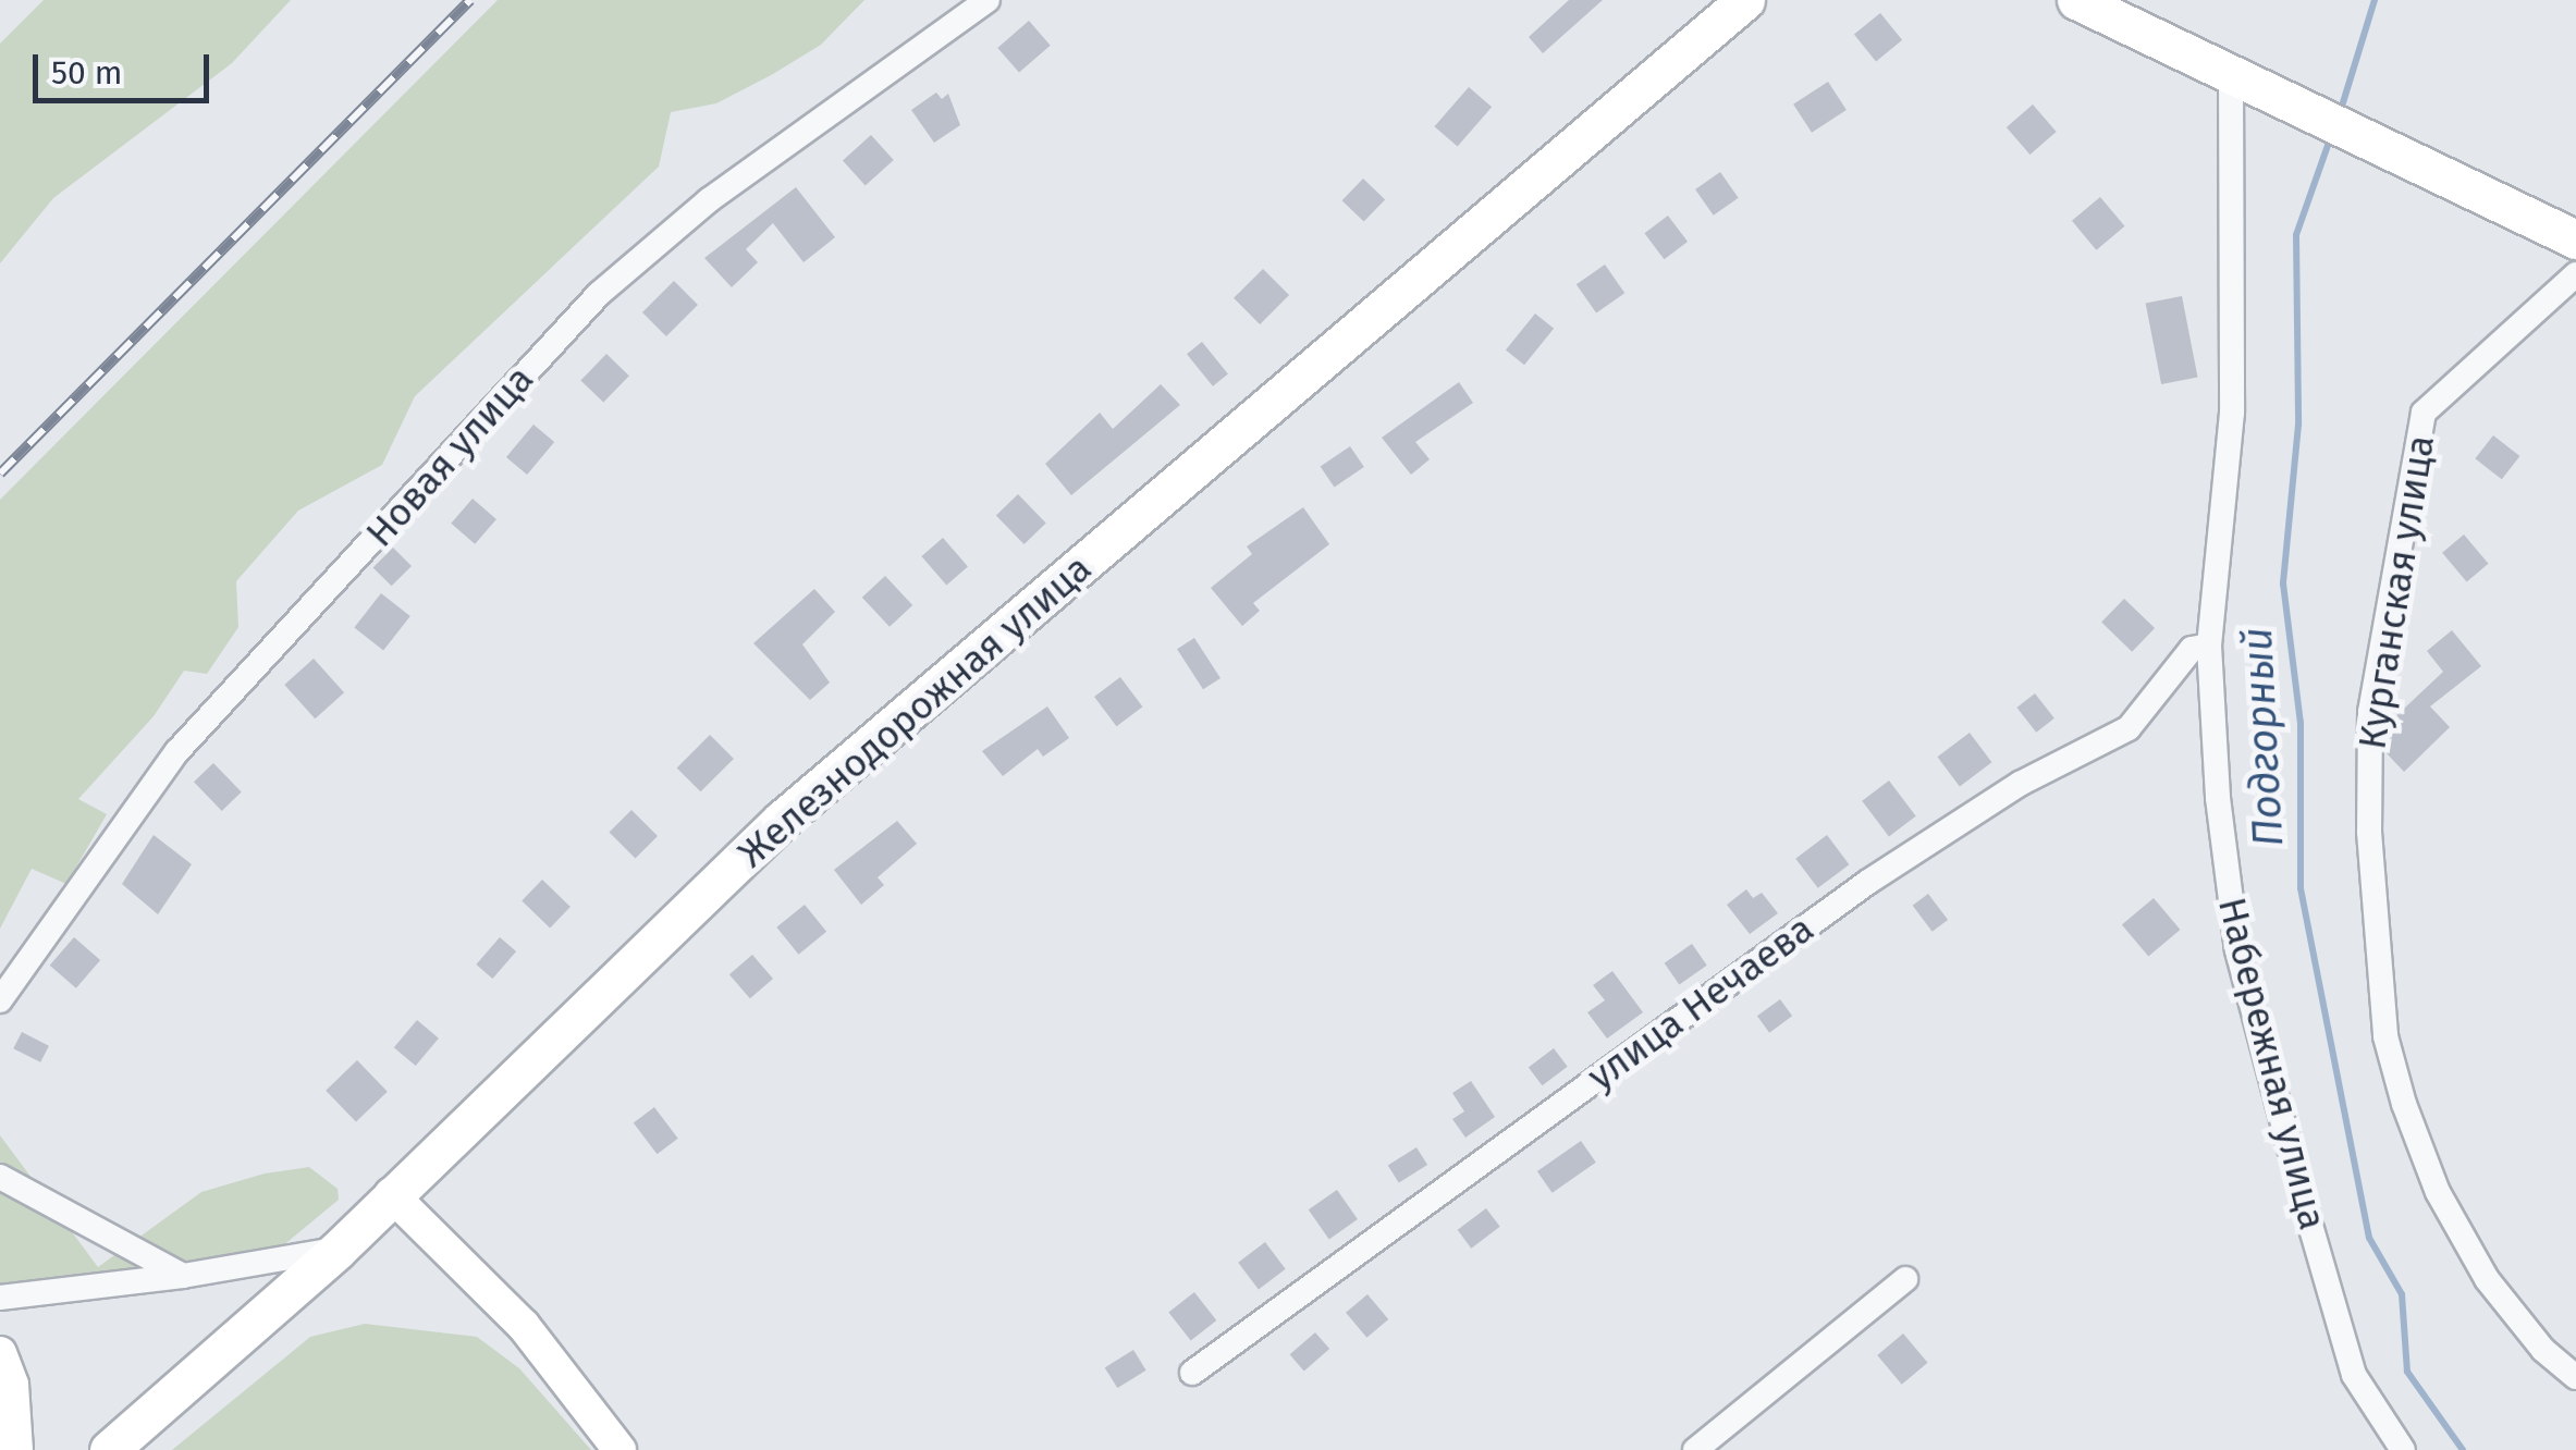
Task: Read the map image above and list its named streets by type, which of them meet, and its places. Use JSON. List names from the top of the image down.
{
  "streets": {
    "main road": ["Железнодорожная улица"],
    "street": [
      "Новая улица",
      "Курганская улица",
      "улица Нечаева",
      "Набережная улица"
    ]
  },
  "crossings": [
    ["улица Нечаева", "Набережная улица"]
  ],
  "water": ["Подгорный"],
  "scale_bar": "50 m"
}
